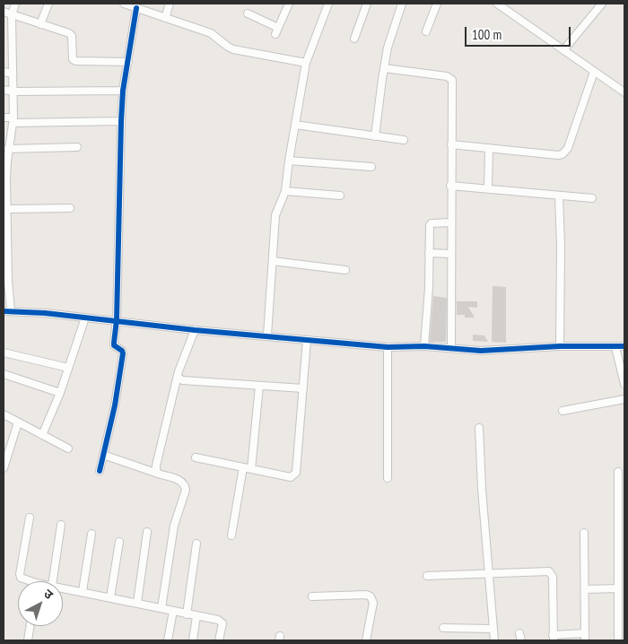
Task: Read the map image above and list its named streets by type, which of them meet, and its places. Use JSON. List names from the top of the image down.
{
  "scale_bar": "100 m",
  "north": "top right"
}
